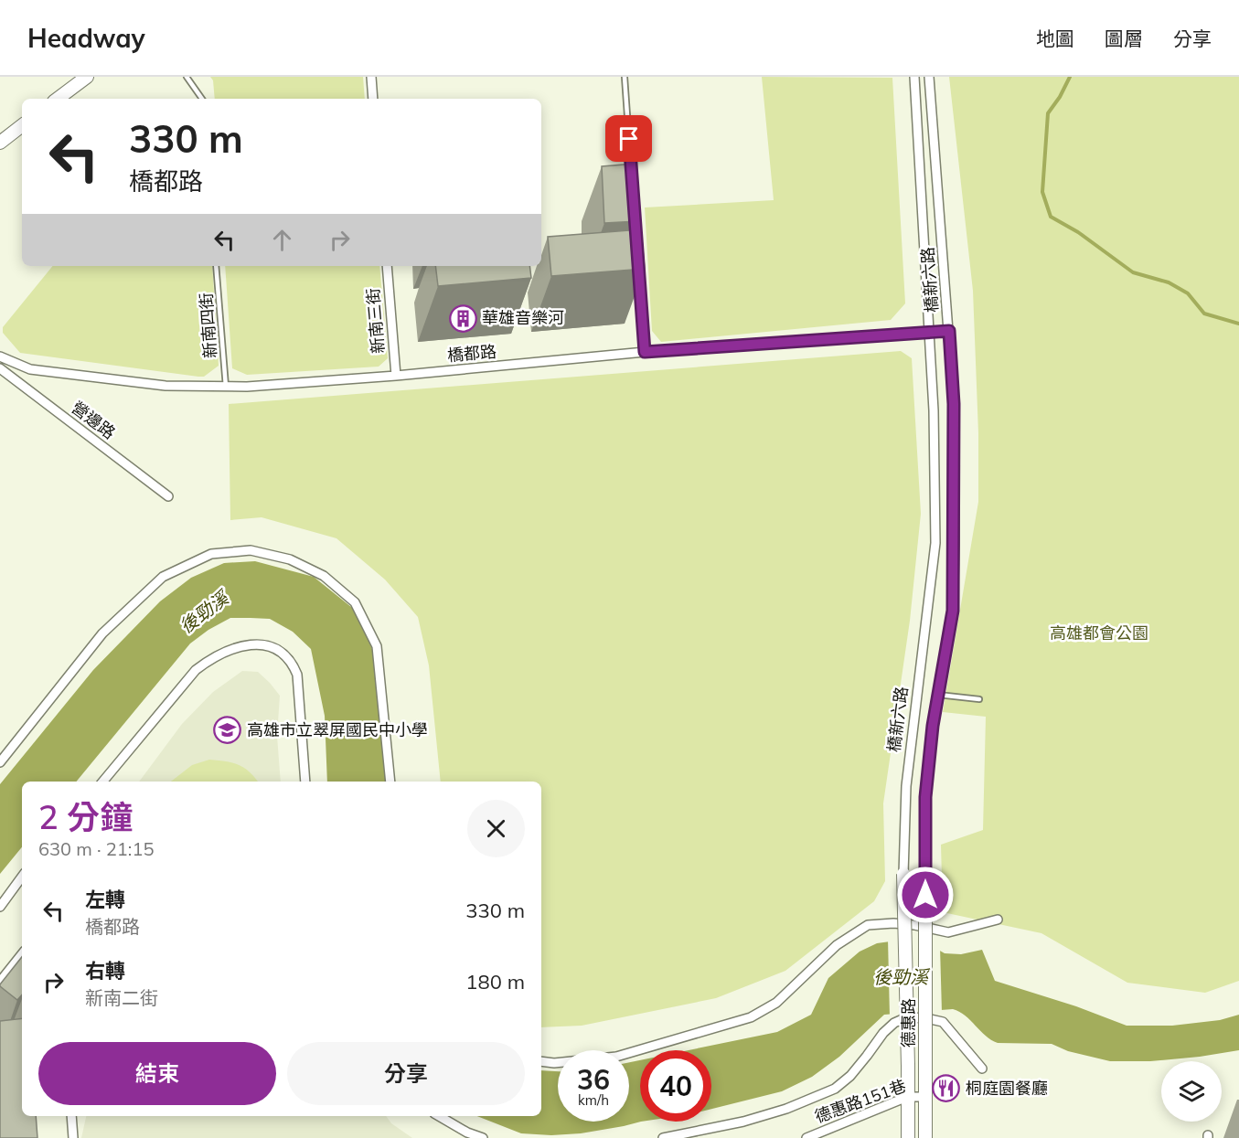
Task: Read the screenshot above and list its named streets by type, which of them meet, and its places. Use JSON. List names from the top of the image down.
{
  "streets": {
    "street": [
      "橋新六路",
      "新南三街",
      "橋都路",
      "營邊路",
      "德惠路",
      "德惠路151巷"
    ],
    "lane": ["新南四街"]
  },
  "crossings": [
    ["橋新六路", "橋都路"],
    ["橋新六路", "德惠路"],
    ["新南三街", "橋都路"],
    ["新南四街", "橋都路"],
    ["德惠路", "德惠路151巷"]
  ],
  "water": ["後勁溪"],
  "parks": ["高雄都會公園"],
  "places": {
    "building": ["華雄音樂河"],
    "school or university": ["高雄市立翠屏國民中小學"],
    "restaurant": ["桐庭園餐廳"]
  },
  "page": {
    "header": "Headway",
    "nav": ["地圖", "圖層", "分享"],
    "turn": ["330 m", "橋都路"],
    "heading": ["2 分鐘", "630 m · 21:15"],
    "list": [
      {
        "name": "左轉",
        "note": "橋都路",
        "value": "330 m"
      },
      {
        "name": "右轉",
        "note": "新南二街",
        "value": "180 m"
      }
    ],
    "buttons": ["結束", "分享"],
    "speed": "36 km/h",
    "limit": "40"
  }
}
